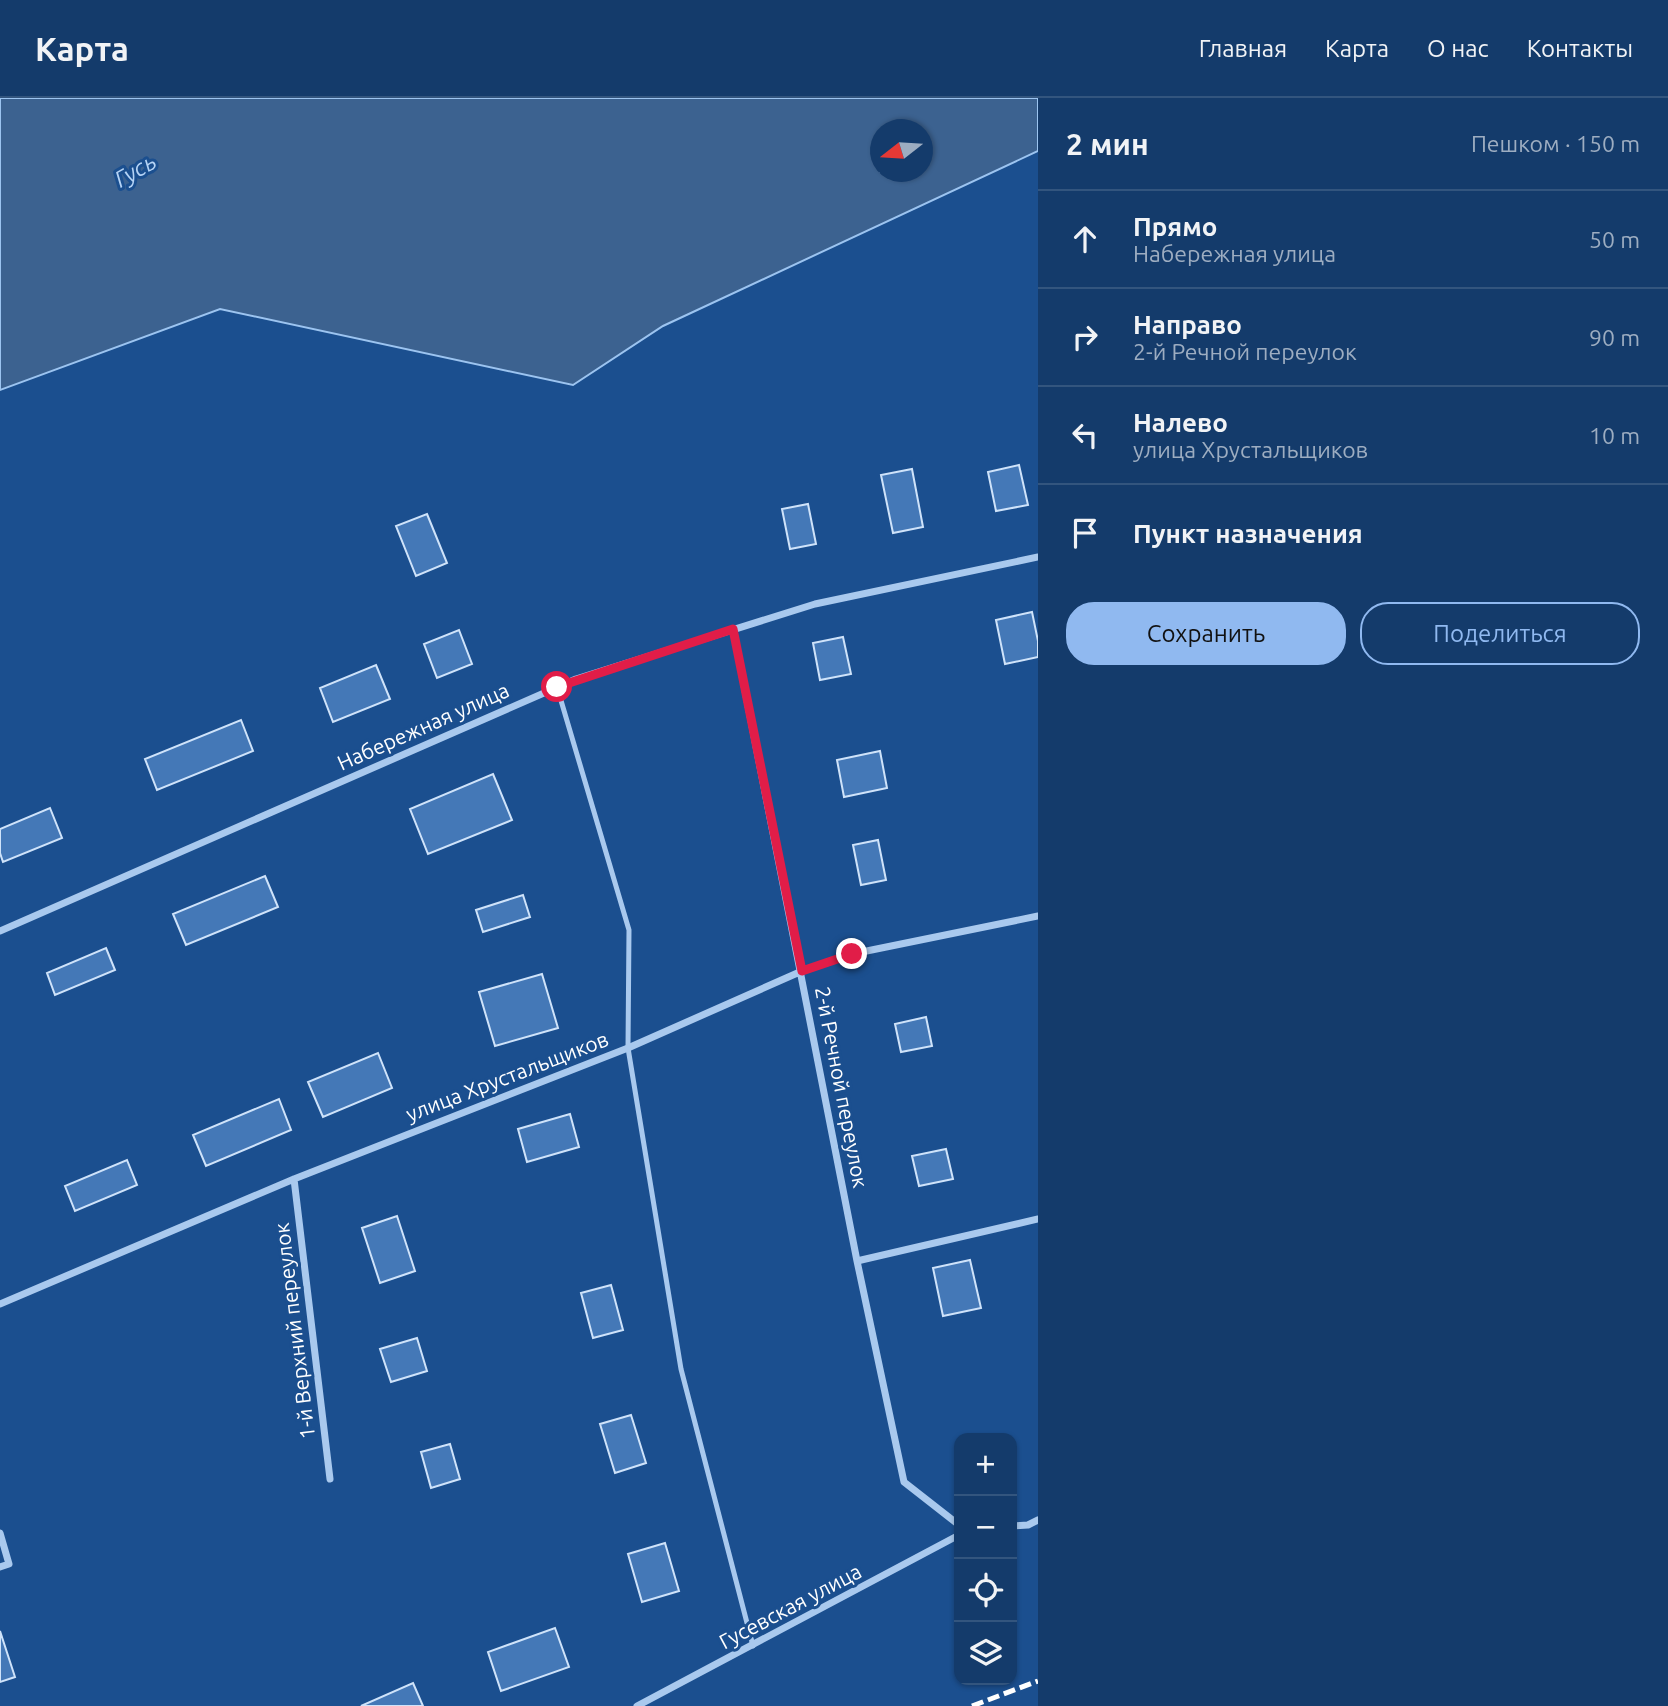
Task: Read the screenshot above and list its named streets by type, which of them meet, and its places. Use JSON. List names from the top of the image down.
{
  "streets": {
    "street": [
      "Набережная улица",
      "улица Хрустальщиков",
      "2-й Речной переулок",
      "1-й Верхний переулок",
      "Гусевская улица"
    ]
  },
  "crossings": [
    ["Набережная улица", "2-й Речной переулок"],
    ["улица Хрустальщиков", "2-й Речной переулок"],
    ["улица Хрустальщиков", "1-й Верхний переулок"]
  ],
  "water": ["Гусь"],
  "north": "left",
  "page": {
    "header": "Карта",
    "nav": [
      "Главная",
      "Карта",
      "О нас",
      "Контакты"
    ],
    "heading": ["2 мин", "Пешком · 150 m"],
    "list": [
      ["Прямо", "Набережная улица", "50 m"],
      ["Направо", "2-й Речной переулок", "90 m"],
      ["Налево", "улица Хрустальщиков", "10 m"],
      "Пункт назначения"
    ],
    "buttons": ["Сохранить", "Поделиться"],
    "map_buttons": ["+", "−"]
  }
}
